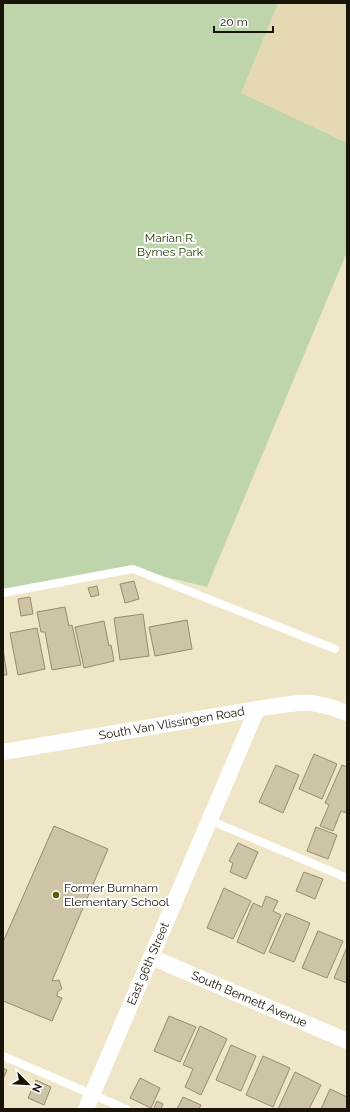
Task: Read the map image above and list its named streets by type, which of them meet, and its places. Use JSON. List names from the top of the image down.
{
  "streets": {
    "street": ["South Van Vlissingen Road", "East 96th Street", "South Bennett Avenue"]
  },
  "crossings": [
    ["South Van Vlissingen Road", "East 96th Street"],
    ["East 96th Street", "South Bennett Avenue"]
  ],
  "parks": ["Marian R. Byrnes Park"],
  "places": ["Former Burnham Elementary School"],
  "scale_bar": "20 m",
  "north": "bottom right"
}
